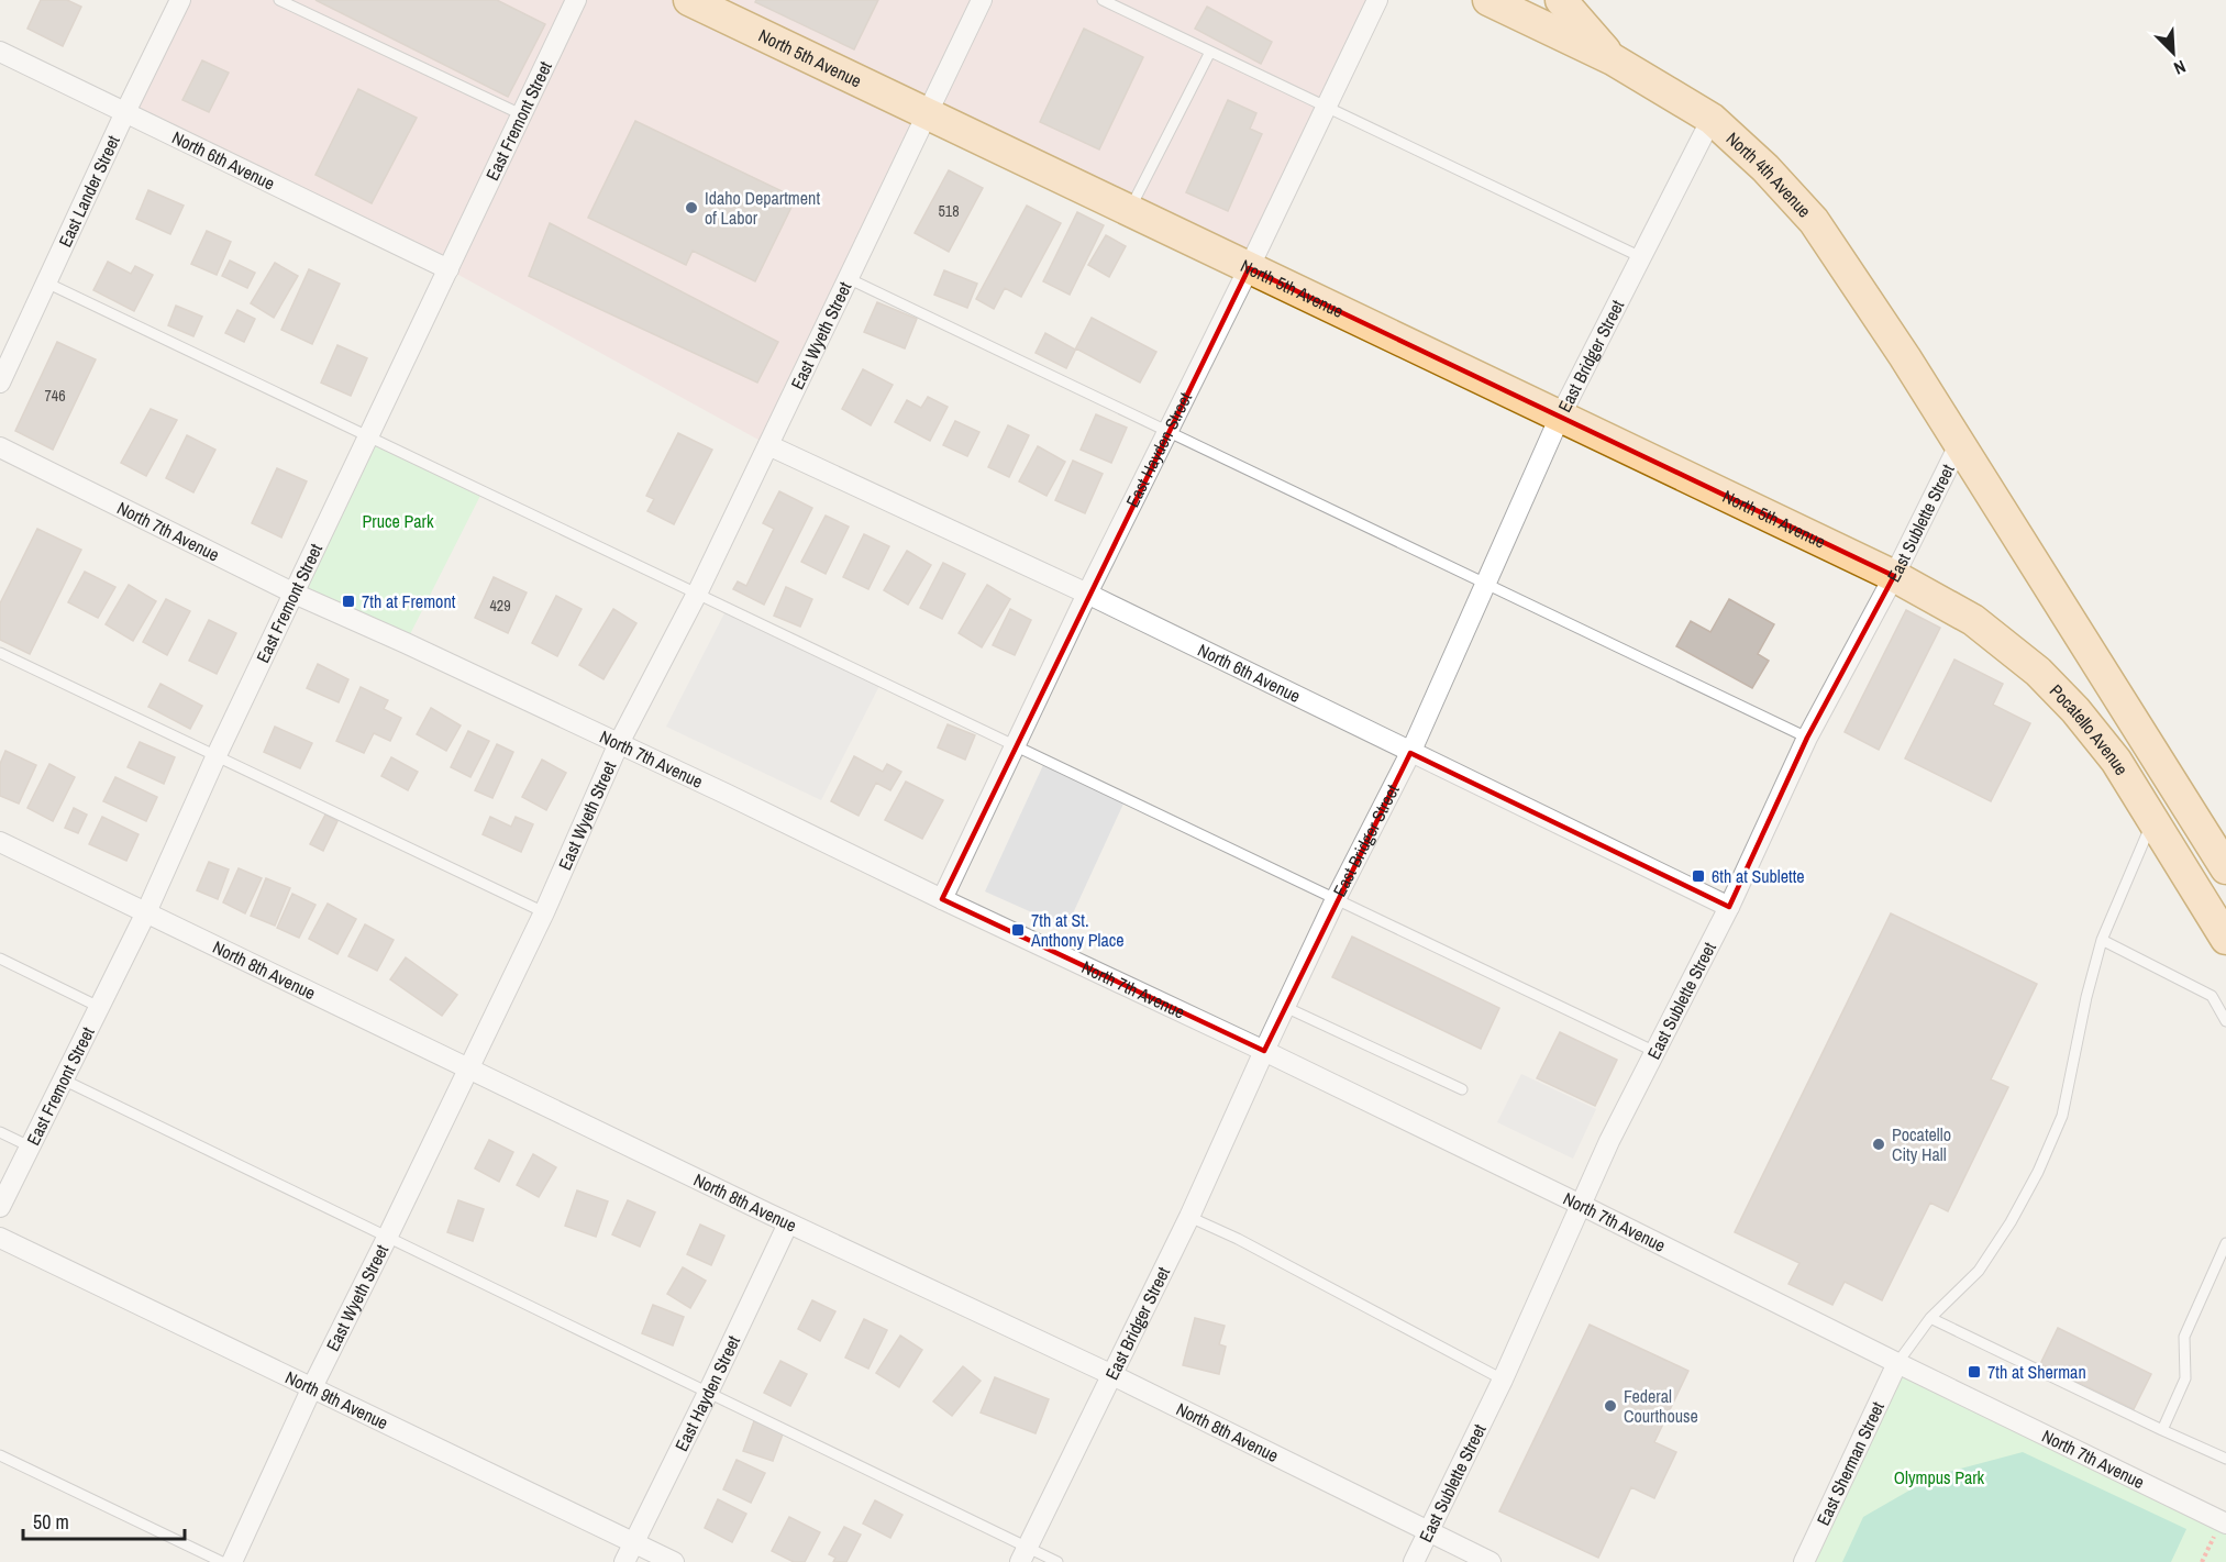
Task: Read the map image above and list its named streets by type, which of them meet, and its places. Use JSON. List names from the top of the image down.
{
  "streets": {
    "main road": ["North 5th Avenue", "North 4th Avenue", "Pocatello Avenue"],
    "street": [
      "East Fremont Street",
      "North 6th Avenue",
      "East Lander Street",
      "East Wyeth Street",
      "East Bridger Street",
      "East Hayden Street",
      "East Sublette Street",
      "North 7th Avenue",
      "North 8th Avenue",
      "North 9th Avenue",
      "East Sherman Street"
    ]
  },
  "crossings": [
    ["North 5th Avenue", "East Wyeth Street"],
    ["North 5th Avenue", "East Bridger Street"],
    ["North 5th Avenue", "East Hayden Street"],
    ["North 5th Avenue", "East Sublette Street"],
    ["North 5th Avenue", "Pocatello Avenue"],
    ["East Fremont Street", "North 6th Avenue"],
    ["East Fremont Street", "North 7th Avenue"],
    ["East Fremont Street", "North 8th Avenue"],
    ["North 6th Avenue", "East Lander Street"],
    ["North 6th Avenue", "East Wyeth Street"],
    ["North 6th Avenue", "East Bridger Street"],
    ["North 6th Avenue", "East Hayden Street"],
    ["North 6th Avenue", "East Sublette Street"],
    ["North 4th Avenue", "East Bridger Street"],
    ["North 4th Avenue", "East Sublette Street"],
    ["North 4th Avenue", "Pocatello Avenue"],
    ["East Wyeth Street", "North 7th Avenue"],
    ["East Wyeth Street", "North 8th Avenue"],
    ["East Wyeth Street", "North 9th Avenue"],
    ["East Bridger Street", "North 7th Avenue"],
    ["East Bridger Street", "North 8th Avenue"],
    ["East Hayden Street", "North 7th Avenue"],
    ["East Hayden Street", "North 8th Avenue"],
    ["East Hayden Street", "North 9th Avenue"],
    ["East Sublette Street", "North 7th Avenue"],
    ["East Sublette Street", "Pocatello Avenue"],
    ["East Sublette Street", "North 8th Avenue"],
    ["North 7th Avenue", "East Sherman Street"]
  ],
  "parks": ["Pruce Park", "Olympus Park"],
  "places": {
    "other": ["Idaho Department of Labor", "Pocatello City Hall", "Federal Courthouse"],
    "transit": [
      "7th at Fremont",
      "6th at Sublette",
      "7th at St. Anthony Place",
      "7th at Sherman"
    ]
  },
  "house_numbers": ["518", "746", "429"],
  "scale_bar": "50 m",
  "north": "bottom right"
}
